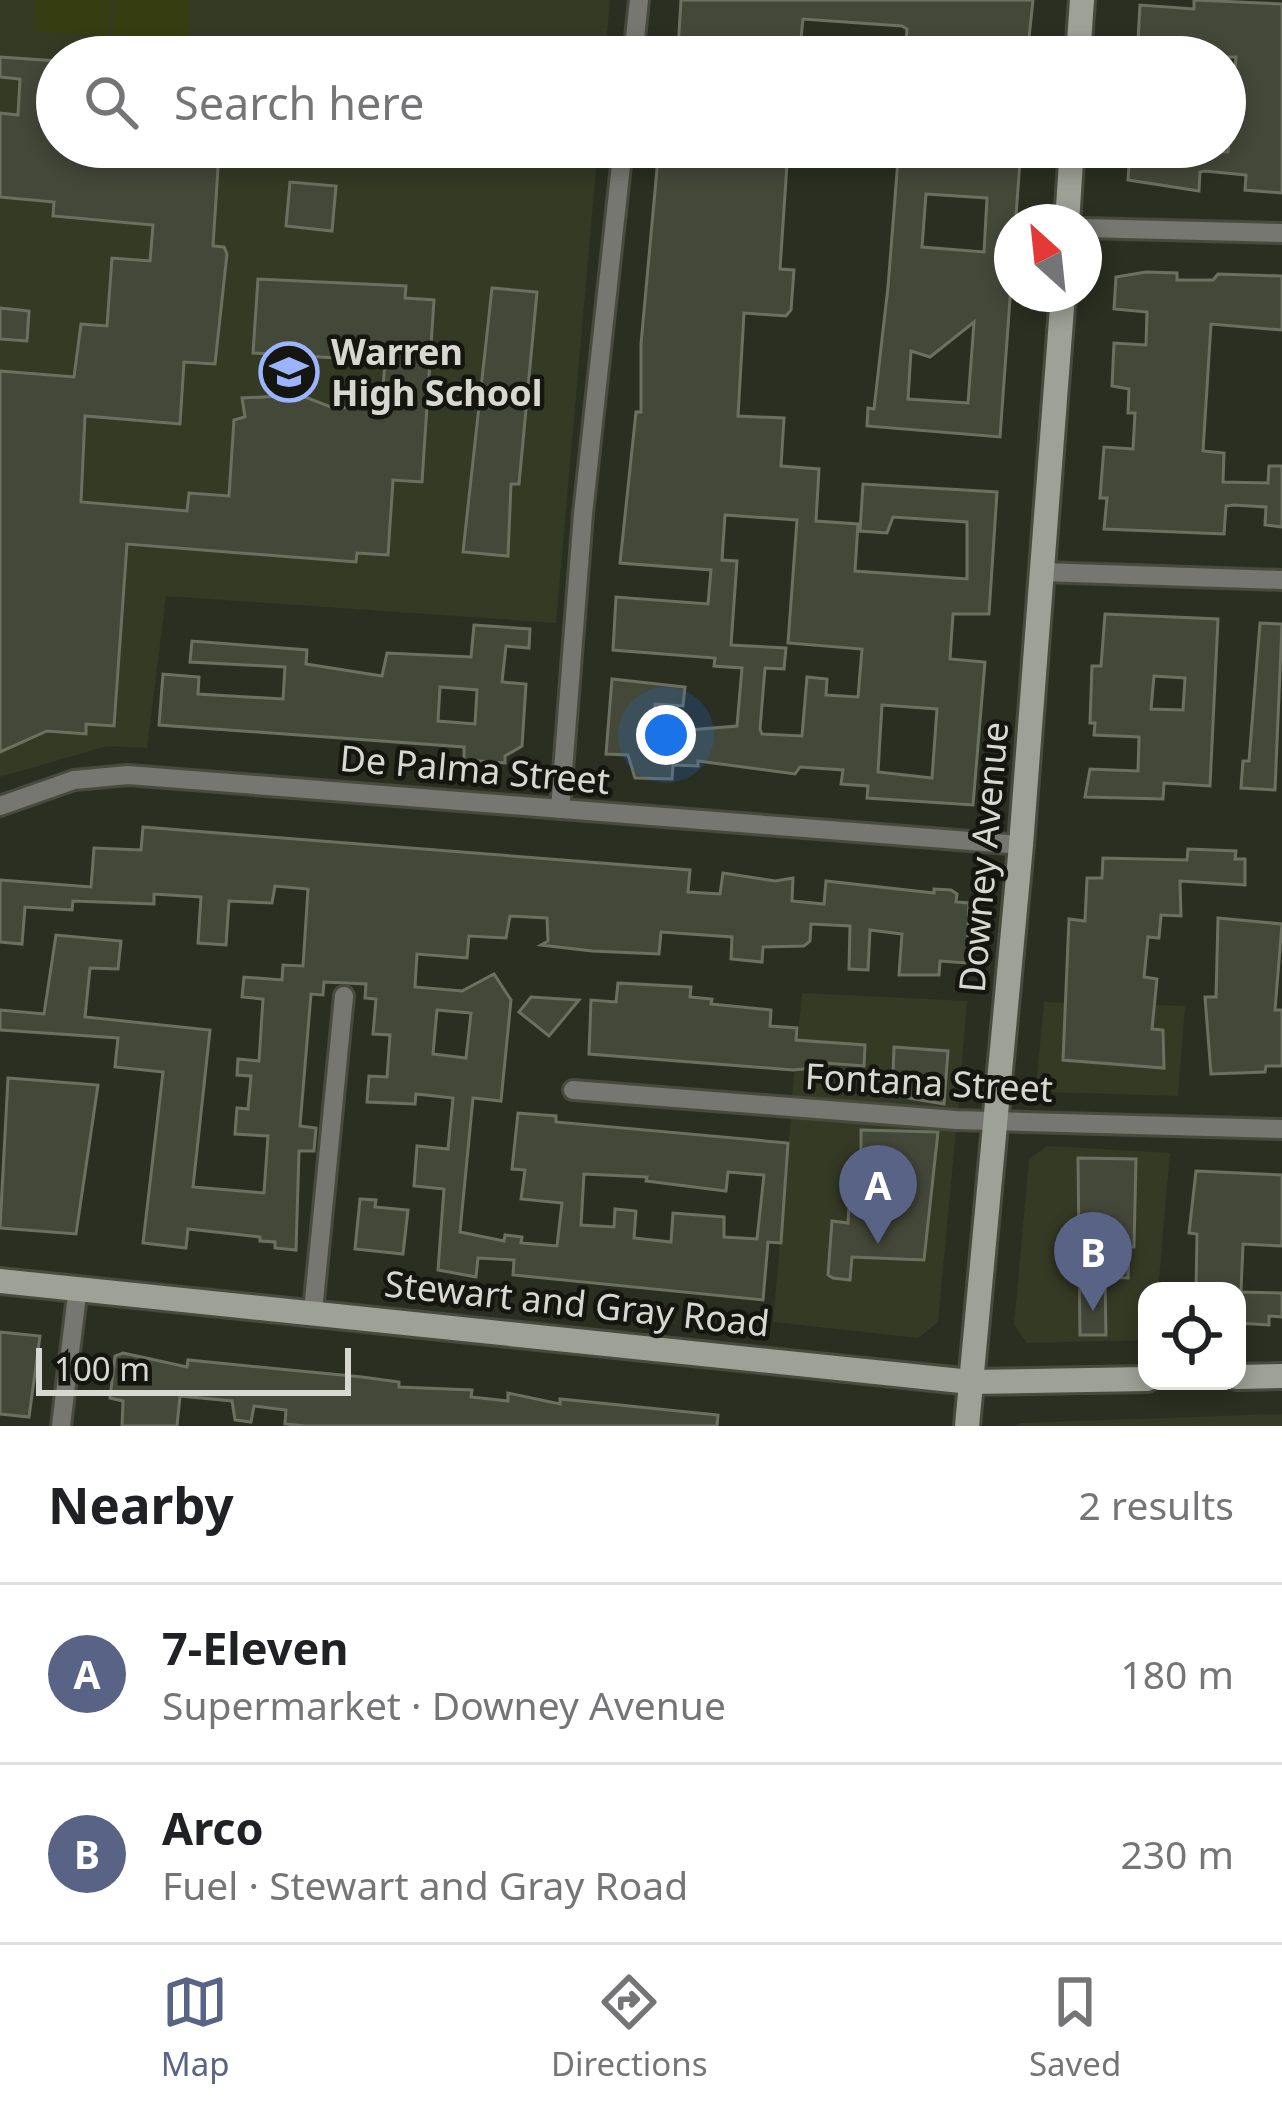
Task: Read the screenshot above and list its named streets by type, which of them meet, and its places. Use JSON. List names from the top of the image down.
{
  "streets": {
    "main road": ["Downey Avenue", "Stewart and Gray Road"],
    "street": ["De Palma Street", "Fontana Street"]
  },
  "crossings": [
    ["De Palma Street", "Downey Avenue"],
    ["Downey Avenue", "Fontana Street"],
    ["Downey Avenue", "Stewart and Gray Road"]
  ],
  "places": {
    "school or university": ["Warren High School"]
  },
  "scale_bar": "100 m",
  "north": "top left",
  "page": {
    "search": "Search here",
    "pins": ["A", "B"],
    "scale": "100 m",
    "heading": ["Nearby", "2 results"],
    "list": [
      {
        "mark": "A",
        "name": "7-Eleven",
        "note": "Supermarket · Downey Avenue",
        "value": "180 m"
      },
      {
        "mark": "B",
        "name": "Arco",
        "note": "Fuel · Stewart and Gray Road",
        "value": "230 m"
      }
    ],
    "nav": ["Map", "Directions", "Saved"]
  }
}
